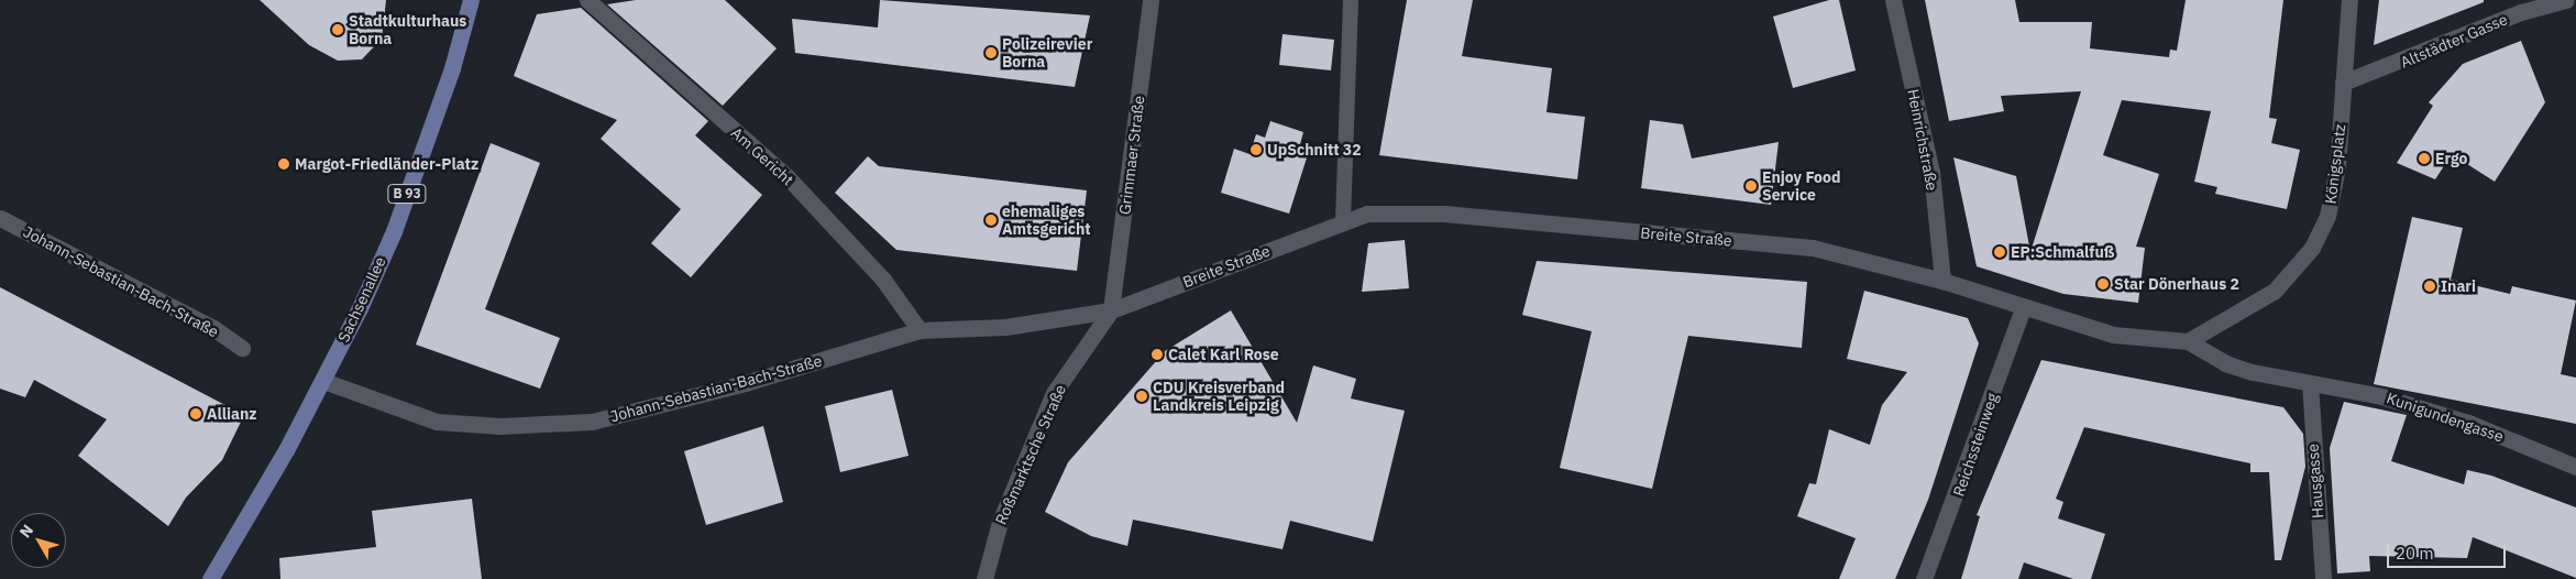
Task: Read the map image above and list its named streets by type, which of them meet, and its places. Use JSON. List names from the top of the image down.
{
  "streets": {
    "main road": ["B 93", "Sachsenallee"],
    "street": [
      "Altstädter Gasse",
      "Heinrichstraße",
      "Grimmaer Straße",
      "Am Gericht",
      "Königsplatz",
      "Breite Straße",
      "Johann-Sebastian-Bach-Straße",
      "Kunigundengasse",
      "Reichssteinweg",
      "Roßmarktsche Straße",
      "Hausgasse"
    ]
  },
  "crossings": [
    ["Altstädter Gasse", "Königsplatz"],
    ["Heinrichstraße", "Breite Straße"],
    ["Grimmaer Straße", "Breite Straße"],
    ["Grimmaer Straße", "Johann-Sebastian-Bach-Straße"],
    ["Grimmaer Straße", "Roßmarktsche Straße"],
    ["Am Gericht", "Johann-Sebastian-Bach-Straße"],
    ["Breite Straße", "Johann-Sebastian-Bach-Straße"],
    ["Breite Straße", "Reichssteinweg"],
    ["Breite Straße", "Roßmarktsche Straße"],
    ["Johann-Sebastian-Bach-Straße", "Sachsenallee"],
    ["Johann-Sebastian-Bach-Straße", "Roßmarktsche Straße"],
    ["Kunigundengasse", "Hausgasse"]
  ],
  "places": [
    "Stadtkulturhaus Borna",
    "Polizeirevier Borna",
    "UpSchnitt 32",
    "Ergo",
    "Margot-Friedländer-Platz",
    "Enjoy Food Service",
    "ehemaliges Amtsgericht",
    "EP:Schmalfuß",
    "Star Dönerhaus 2",
    "Inari",
    "Calet Karl Rose",
    "CDU Kreisverband Landkreis Leipzig",
    "Allianz"
  ],
  "scale_bar": "20 m",
  "north": "top left"
}
